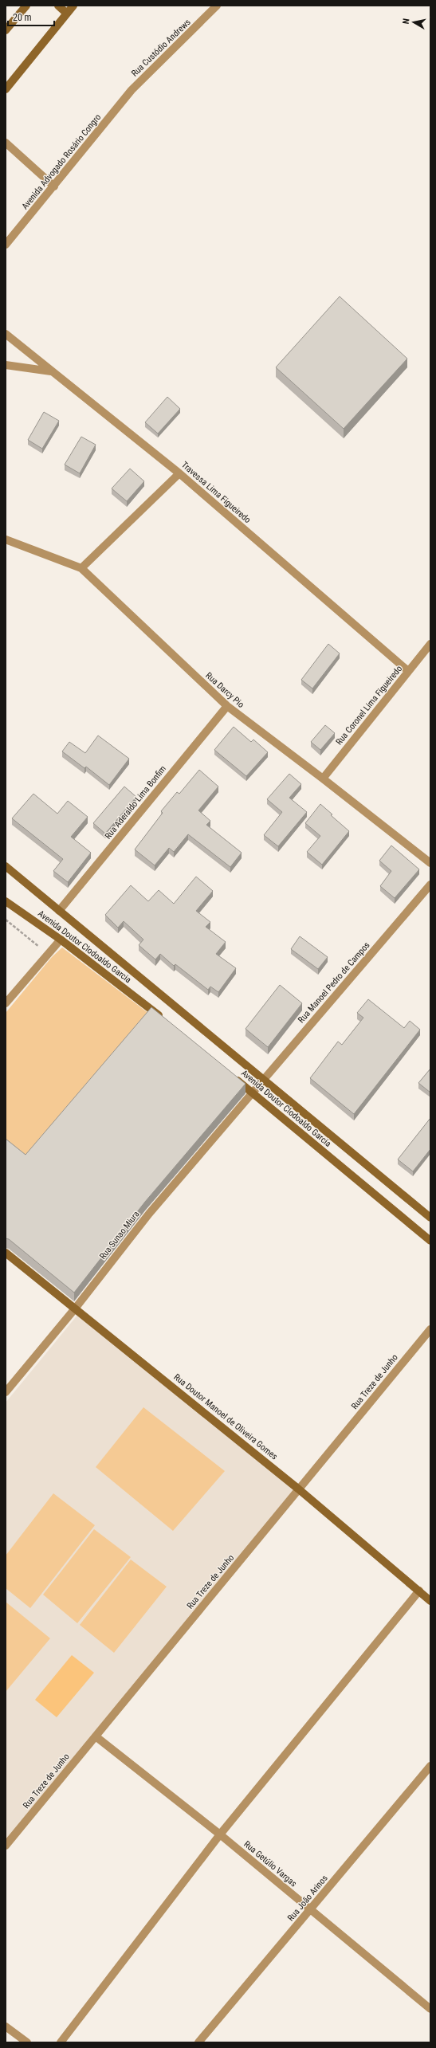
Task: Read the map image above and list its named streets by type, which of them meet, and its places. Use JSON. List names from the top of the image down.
{
  "streets": {
    "main road": ["Avenida Doutor Clodoaldo Garcia", "Rua Doutor Manoel de Oliveira Gomes"],
    "street": [
      "Rua Custódio Andrews",
      "Avenida Advogado Rosário Congro",
      "Travessa Lima Figueiredo",
      "Rua Darcy Pio",
      "Rua Coronel Lima Figueiredo",
      "Rua Aderaldo Lima Bonfim",
      "Rua Manoel Pedro de Campos",
      "Rua Sunao Miura",
      "Rua Treze de Junho",
      "Rua Getúlio Vargas",
      "Rua João Arinos"
    ]
  },
  "crossings": [
    ["Rua Custódio Andrews", "Avenida Advogado Rosário Congro"],
    ["Travessa Lima Figueiredo", "Rua Coronel Lima Figueiredo"],
    ["Rua Darcy Pio", "Rua Coronel Lima Figueiredo"],
    ["Rua Darcy Pio", "Rua Aderaldo Lima Bonfim"],
    ["Rua Aderaldo Lima Bonfim", "Avenida Doutor Clodoaldo Garcia"],
    ["Avenida Doutor Clodoaldo Garcia", "Rua Manoel Pedro de Campos"],
    ["Avenida Doutor Clodoaldo Garcia", "Rua Sunao Miura"],
    ["Rua Manoel Pedro de Campos", "Rua Sunao Miura"],
    ["Rua Sunao Miura", "Rua Doutor Manoel de Oliveira Gomes"],
    ["Rua Treze de Junho", "Rua Doutor Manoel de Oliveira Gomes"],
    ["Rua Treze de Junho", "Rua Getúlio Vargas"],
    ["Rua Getúlio Vargas", "Rua João Arinos"]
  ],
  "scale_bar": "20 m",
  "north": "left"
}
